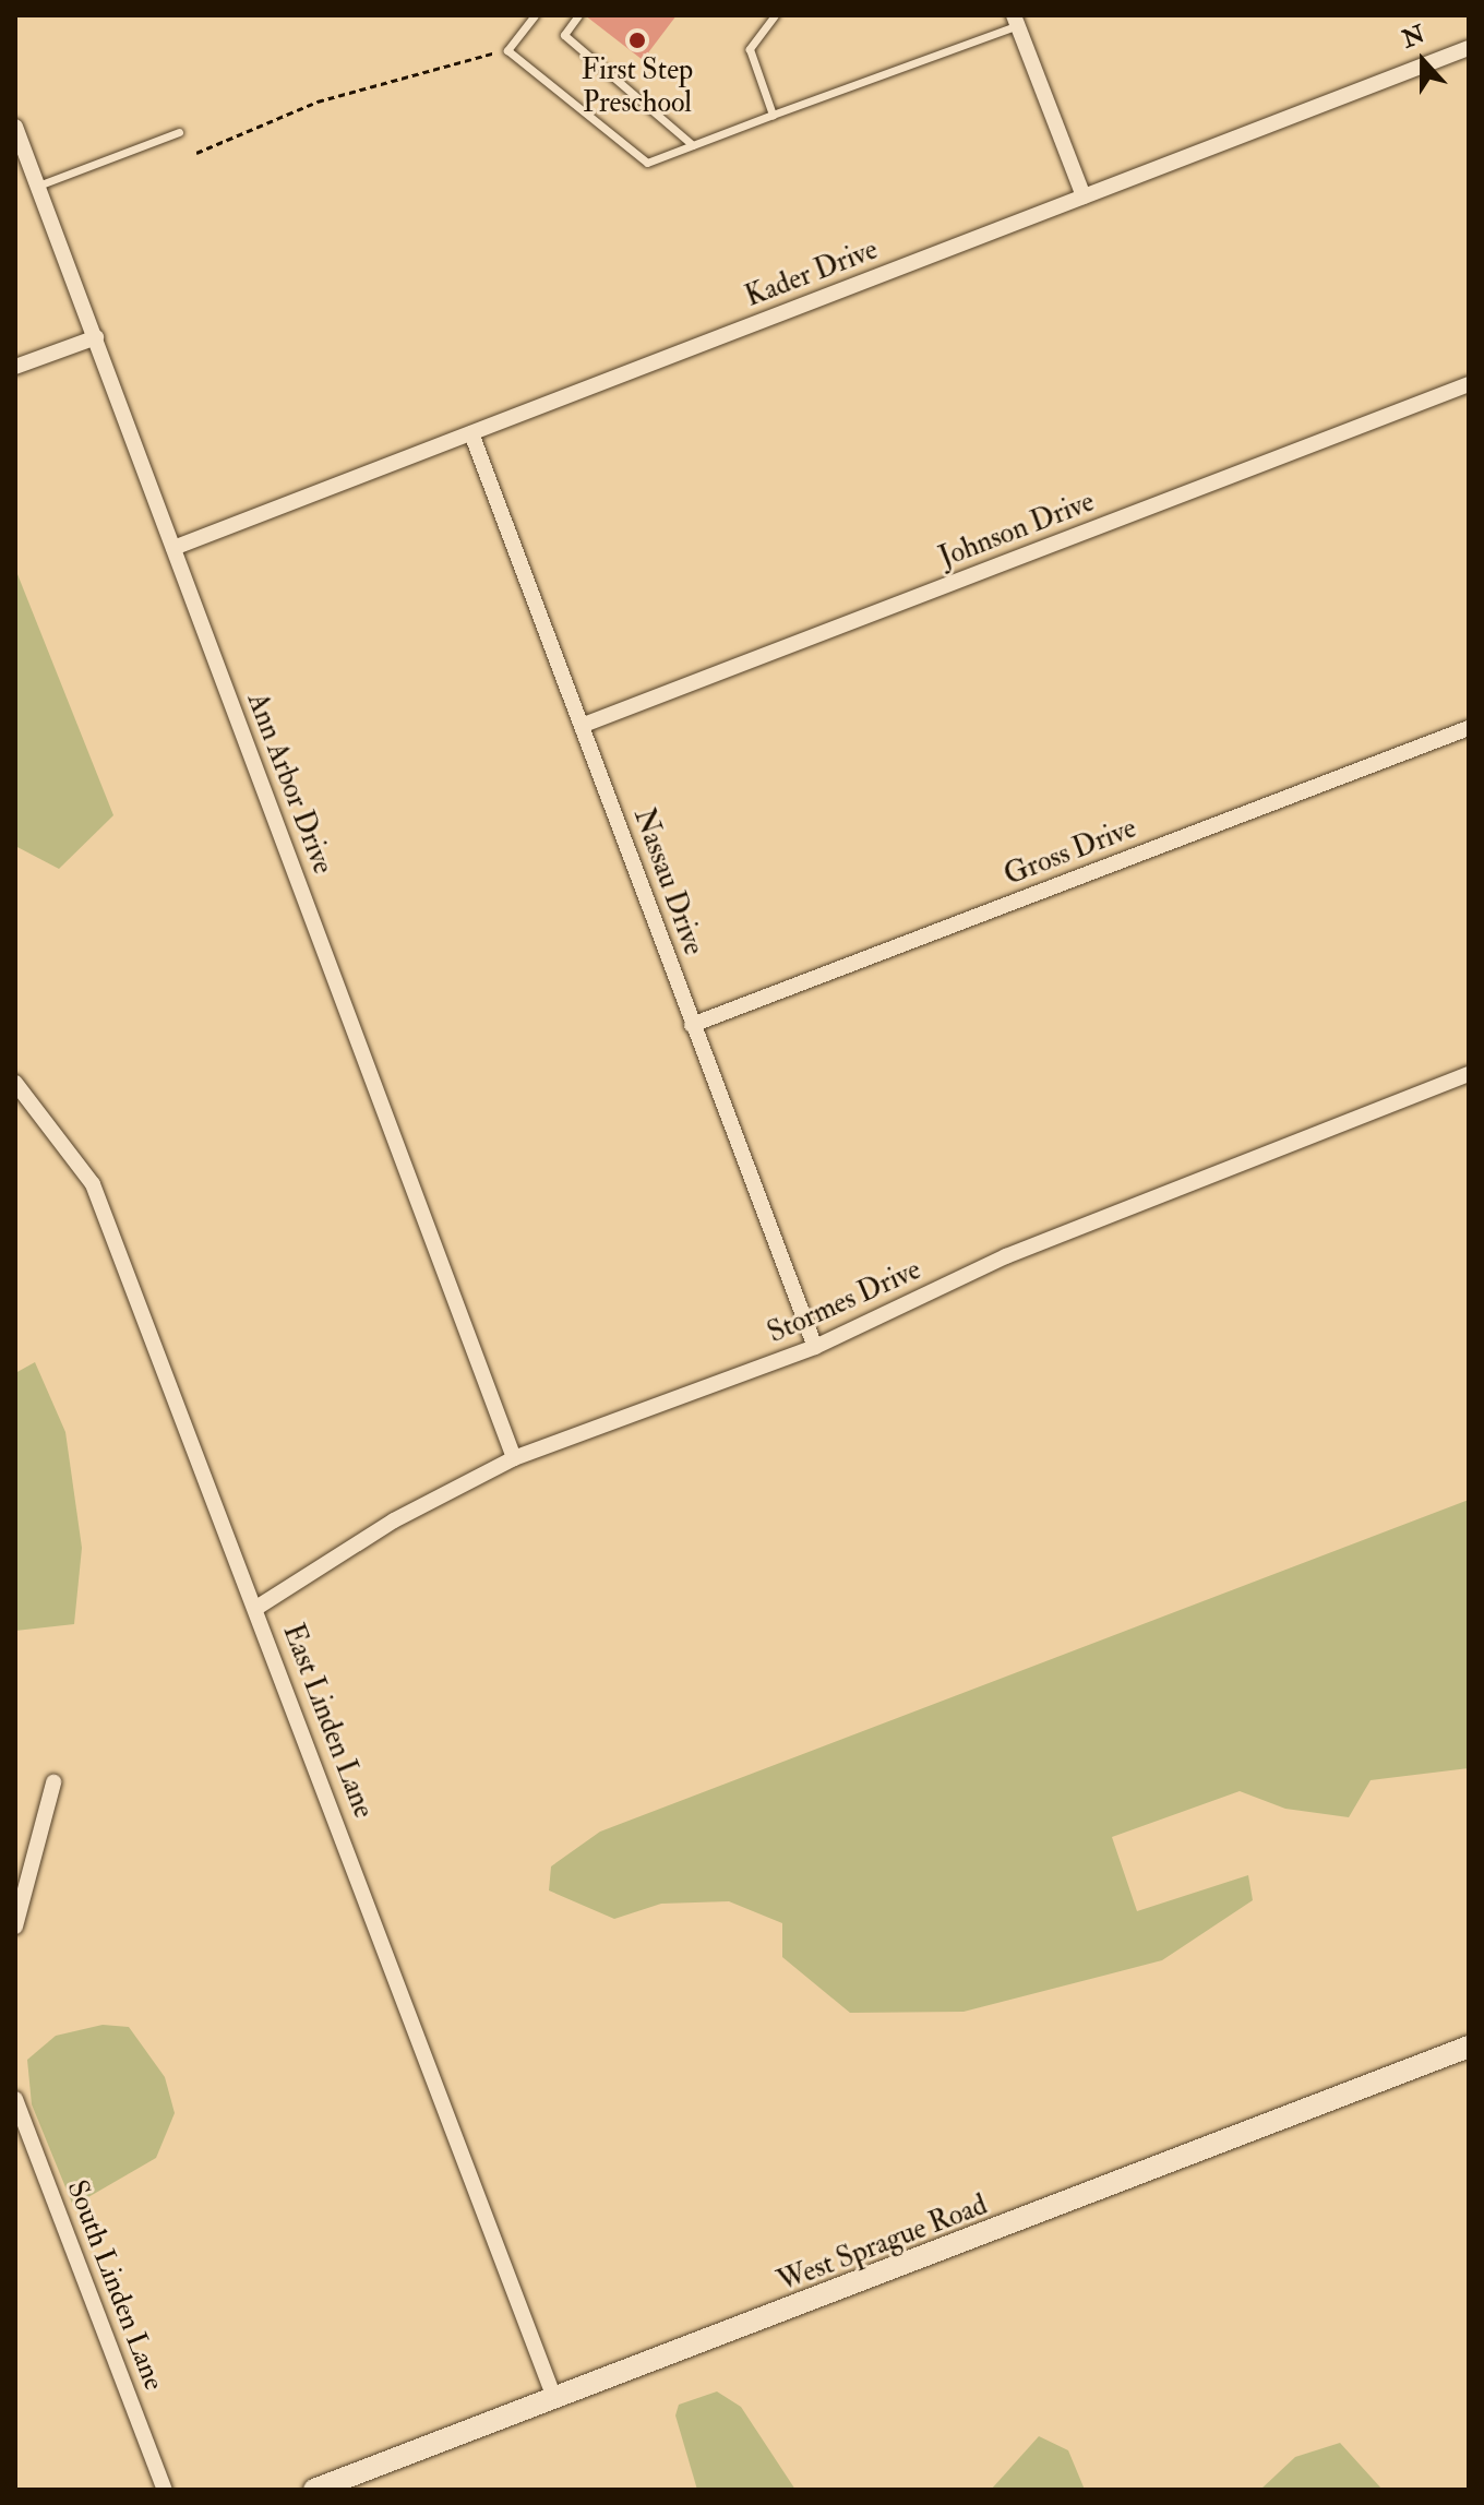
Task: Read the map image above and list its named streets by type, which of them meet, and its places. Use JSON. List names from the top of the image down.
{
  "streets": {
    "street": [
      "Kader Drive",
      "Johnson Drive",
      "Ann Arbor Drive",
      "Gross Drive",
      "Nassau Drive",
      "Stormes Drive",
      "East Linden Lane",
      "West Sprague Road",
      "South Linden Lane"
    ]
  },
  "crossings": [
    ["Kader Drive", "Ann Arbor Drive"],
    ["Kader Drive", "Nassau Drive"],
    ["Johnson Drive", "Nassau Drive"],
    ["Ann Arbor Drive", "Stormes Drive"],
    ["Gross Drive", "Nassau Drive"],
    ["Nassau Drive", "Stormes Drive"],
    ["Stormes Drive", "East Linden Lane"],
    ["East Linden Lane", "West Sprague Road"]
  ],
  "places": ["First Step Preschool"],
  "north": "top"
}
